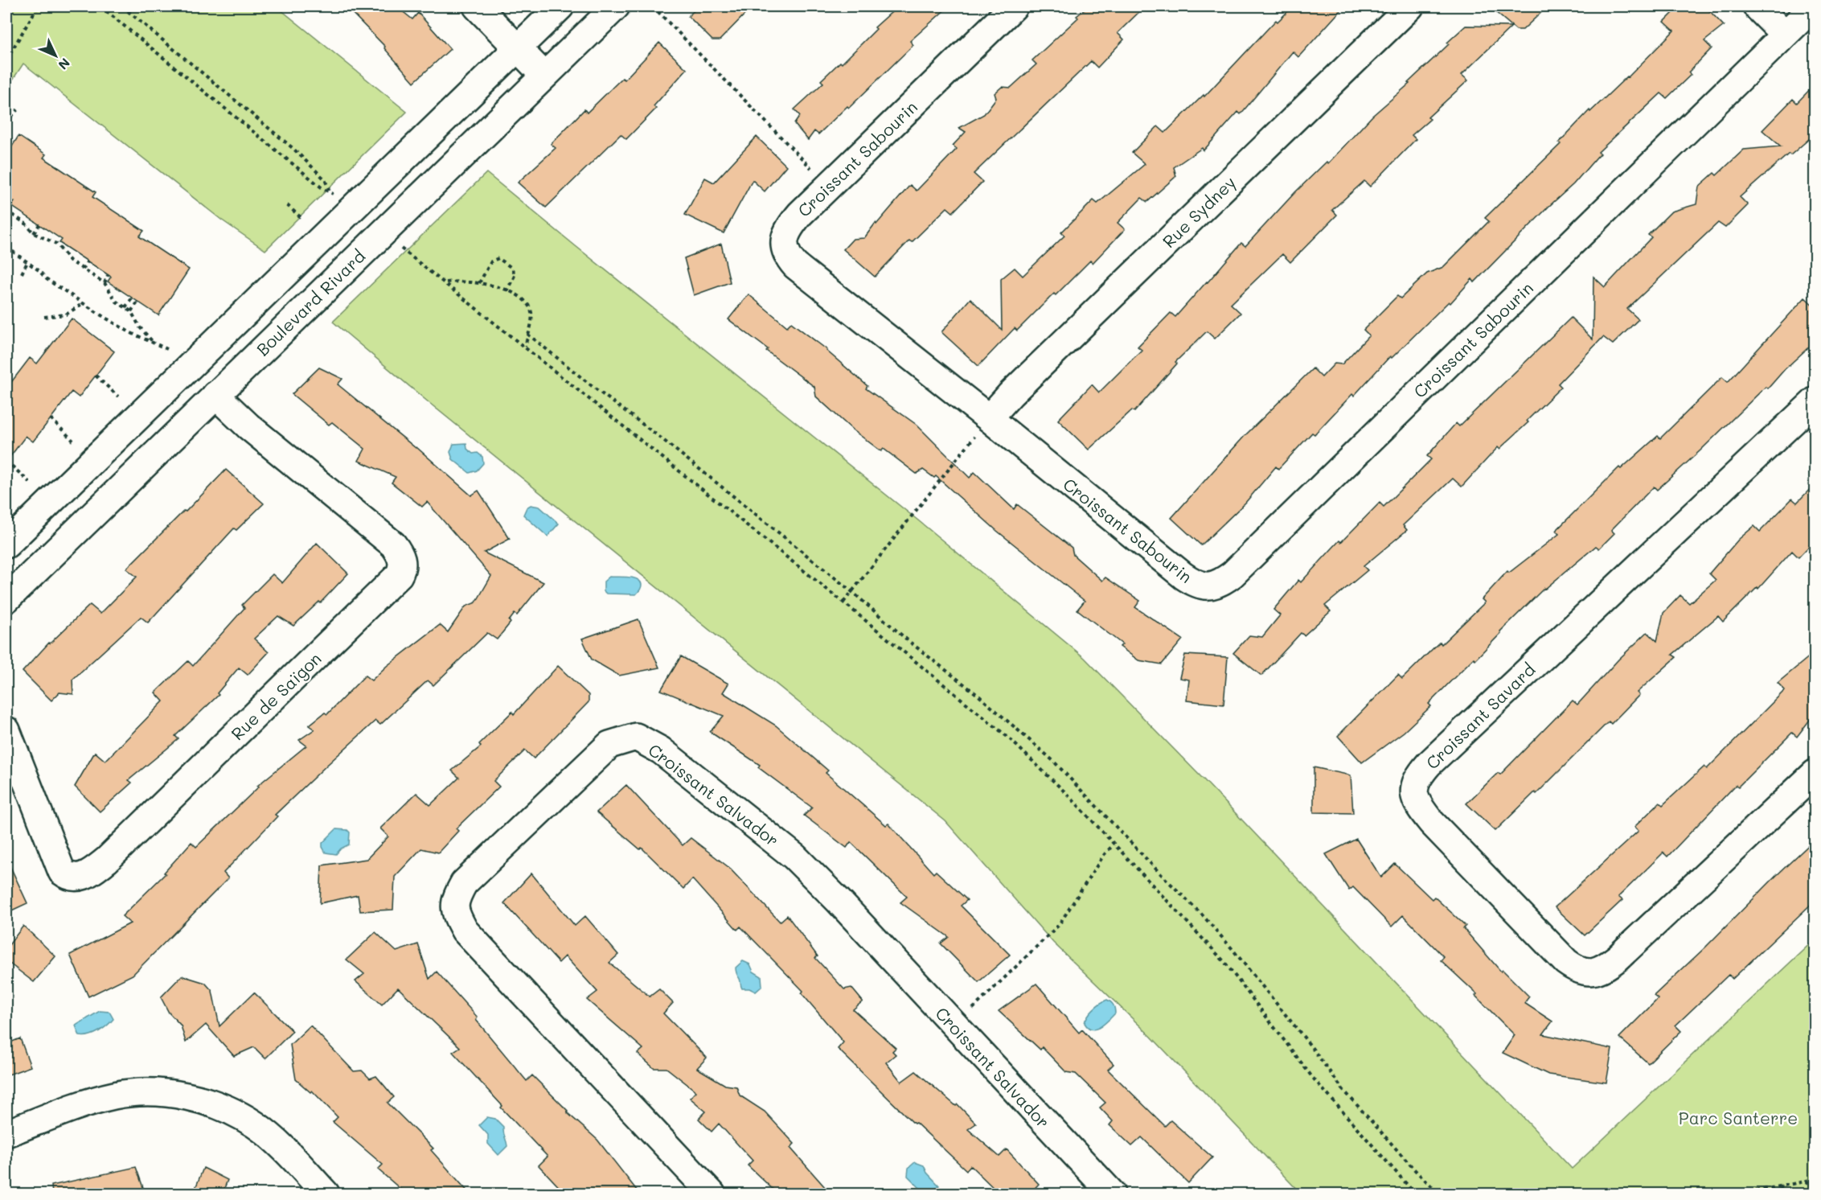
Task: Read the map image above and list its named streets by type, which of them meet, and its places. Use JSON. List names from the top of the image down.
{
  "streets": {
    "street": [
      "Croissant Sabourin",
      "Rue Sydney",
      "Boulevard Rivard",
      "Rue de Saïgon",
      "Croissant Savard",
      "Croissant Salvador"
    ]
  },
  "crossings": [
    ["Croissant Sabourin", "Rue Sydney"],
    ["Boulevard Rivard", "Rue de Saïgon"]
  ],
  "parks": ["Parc Santerre"],
  "north": "bottom right"
}
